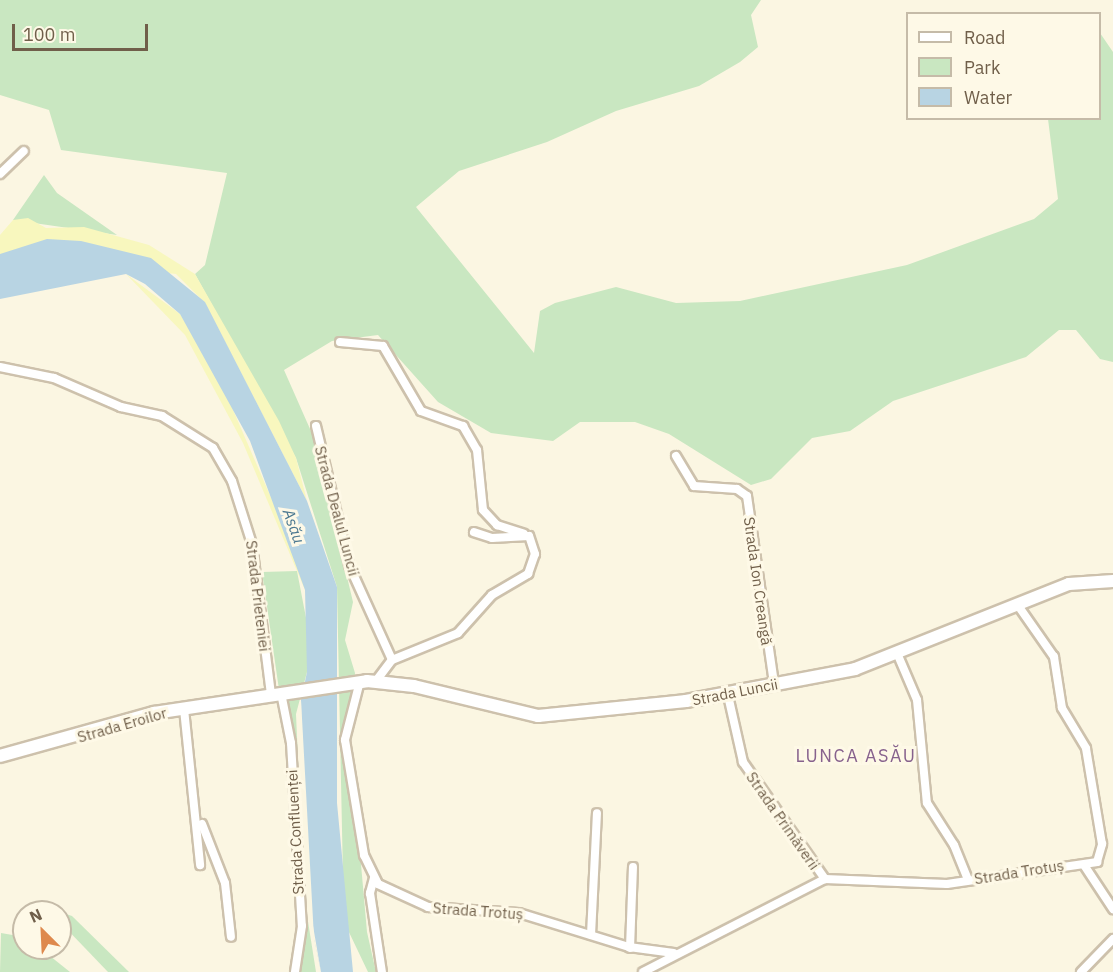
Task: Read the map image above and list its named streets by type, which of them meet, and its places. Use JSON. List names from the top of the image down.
{
  "streets": {
    "main road": ["Strada Luncii", "Strada Eroilor"],
    "street": [
      "Strada Dealul Luncii",
      "Strada Ion Creangă",
      "Strada Prieteniei",
      "Strada Primăverii",
      "Strada Confluenței",
      "Strada Trotuș"
    ]
  },
  "crossings": [
    ["Strada Ion Creangă", "Strada Luncii"],
    ["Strada Prieteniei", "Strada Eroilor"],
    ["Strada Prieteniei", "Strada Confluenței"],
    ["Strada Luncii", "Strada Eroilor"],
    ["Strada Luncii", "Strada Primăverii"],
    ["Strada Luncii", "Strada Trotuș"],
    ["Strada Eroilor", "Strada Confluenței"],
    ["Strada Primăverii", "Strada Trotuș"]
  ],
  "districts": ["LUNCA ASĂU"],
  "water": ["Asău"],
  "legend": ["Road", "Park", "Water"],
  "scale_bar": "100 m",
  "north": "top left"
}
